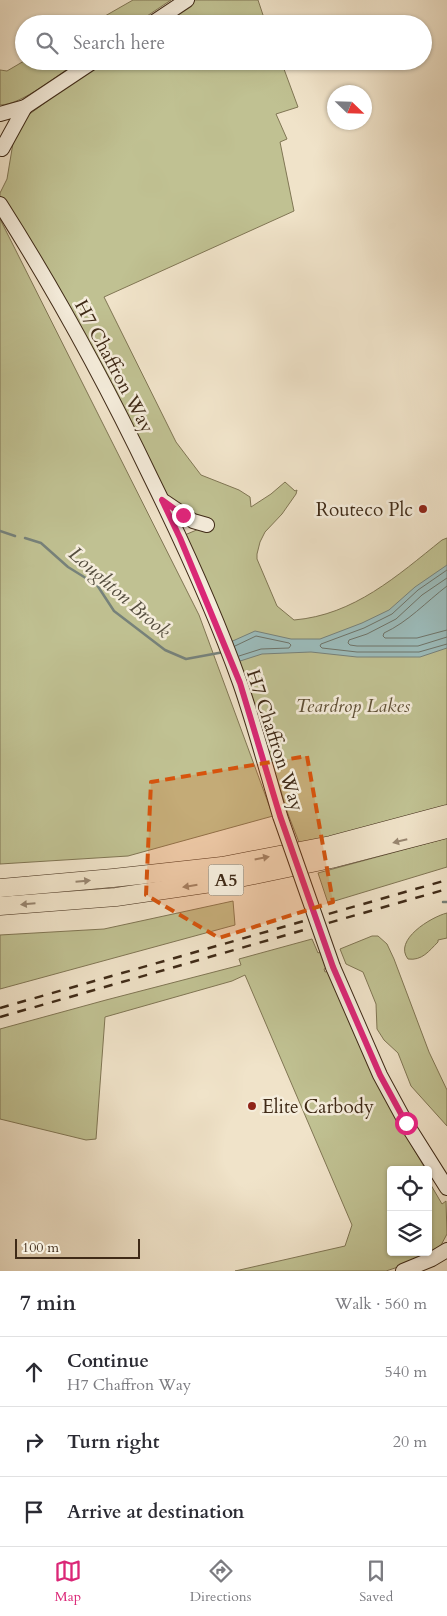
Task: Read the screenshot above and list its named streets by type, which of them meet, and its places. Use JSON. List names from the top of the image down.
{
  "streets": {
    "highway": ["A5"],
    "street": ["H7 Chaffron Way"]
  },
  "water": ["Loughton Brook"],
  "parks": ["Teardrop Lakes"],
  "places": ["Routeco Plc", "Elite Carbody"],
  "scale_bar": "100 m",
  "north": "bottom right",
  "page": {
    "search": "Search here",
    "scale": "100 m",
    "heading": ["7 min", "Walk · 560 m"],
    "list": [
      ["Continue", "H7 Chaffron Way", "540 m"],
      ["Turn right", "20 m"],
      "Arrive at destination"
    ],
    "nav": ["Map", "Directions", "Saved"]
  }
}
